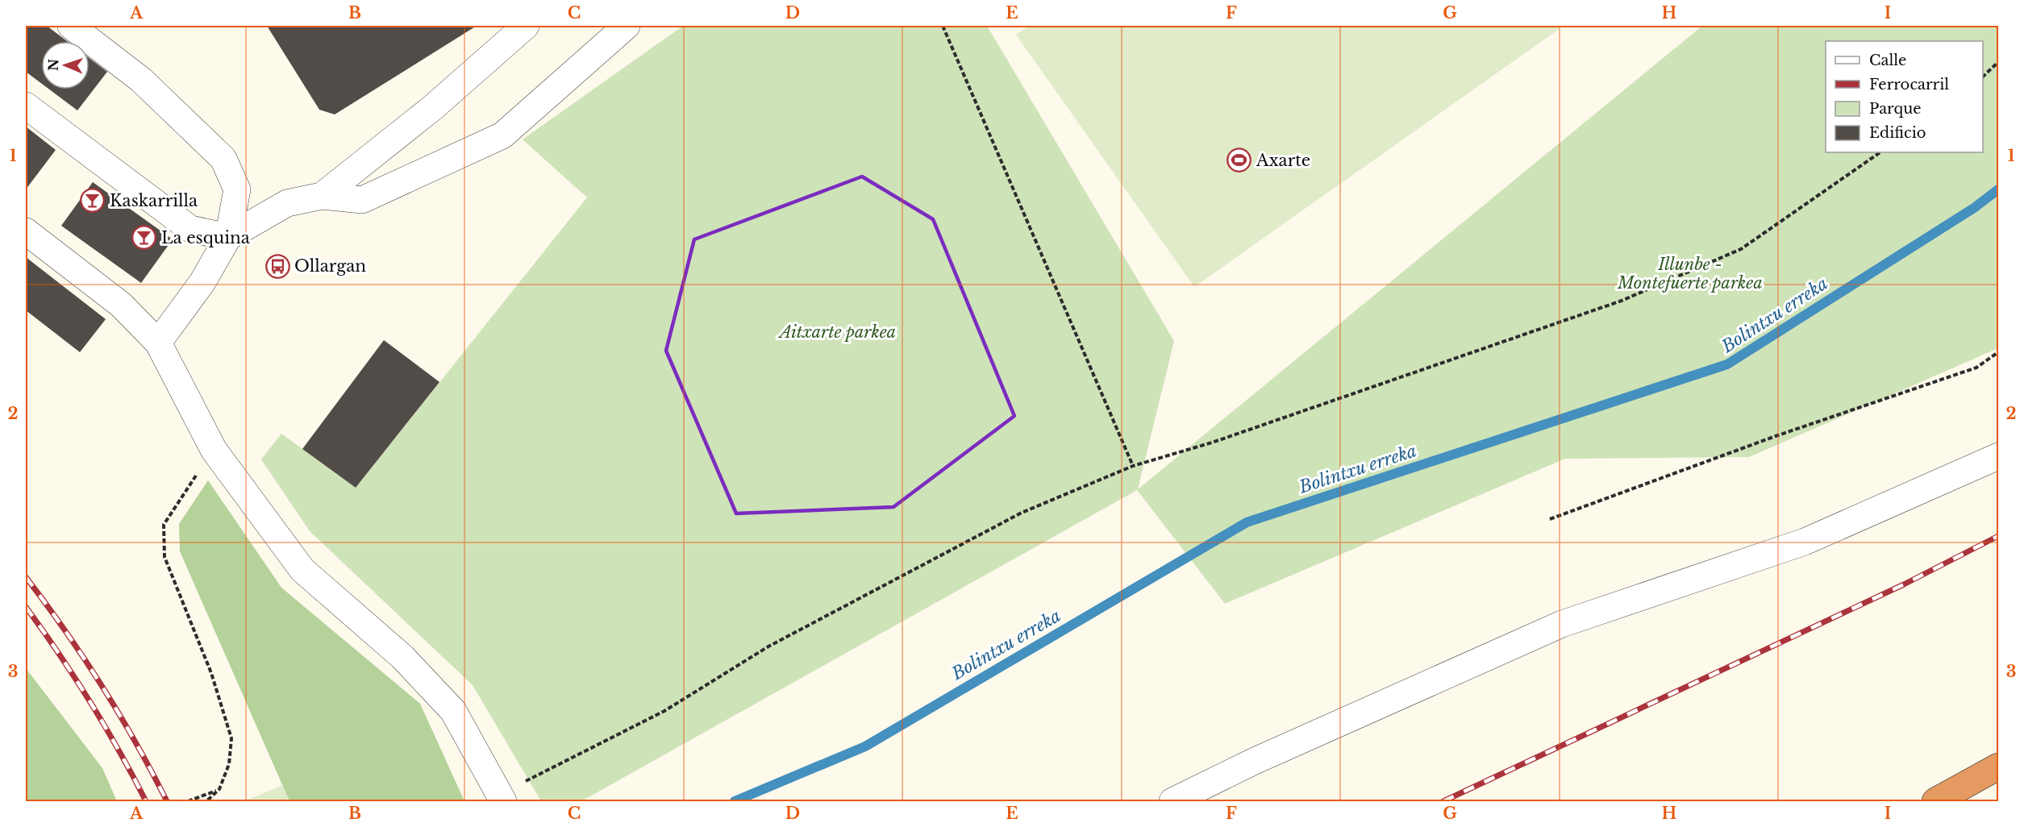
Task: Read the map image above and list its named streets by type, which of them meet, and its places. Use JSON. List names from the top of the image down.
{
  "water": ["Bolintxu erreka"],
  "parks": ["Illunbe - Montefuerte parkea", "Aitxarte parkea"],
  "places": {
    "sports": ["Axarte"],
    "bar": ["Kaskarrilla", "La esquina"],
    "bus stop": ["Ollargan"]
  },
  "legend": [
    "Calle",
    "Ferrocarril",
    "Parque",
    "Edificio"
  ],
  "north": "left",
  "grid": {
    "columns": [
      "A",
      "B",
      "C",
      "D",
      "E",
      "F",
      "G",
      "H",
      "I"
    ],
    "rows": ["1", "2", "3"]
  }
}
